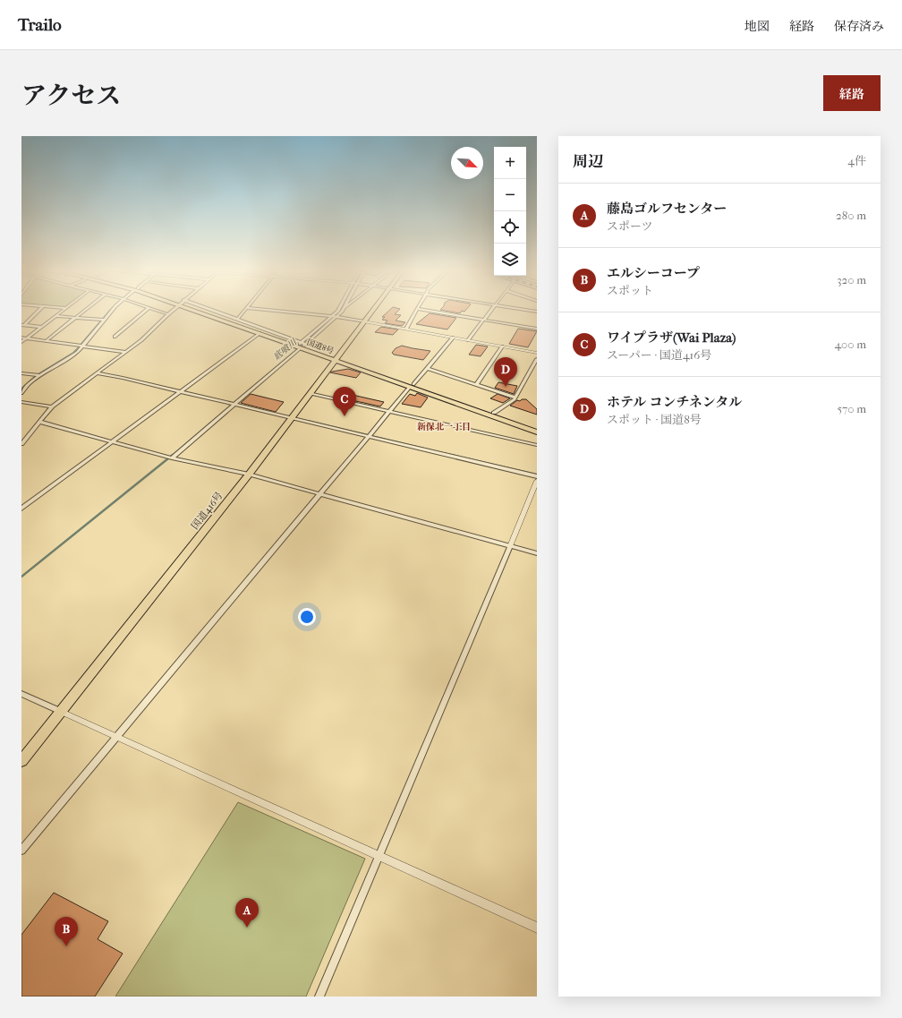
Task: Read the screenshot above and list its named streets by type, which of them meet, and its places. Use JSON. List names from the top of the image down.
{
  "streets": {
    "highway": ["国道8号", "国道416号"]
  },
  "crossings": [
    ["国道8号", "国道416号"]
  ],
  "districts": ["新保北一丁目"],
  "water": ["底喰川"],
  "north": "bottom right",
  "page": {
    "header": "Trailo",
    "nav": ["地図", "経路", "保存済み"],
    "title": "アクセス",
    "buttons": "経路",
    "heading": ["周辺", "4件"],
    "map_buttons": ["+", "−"],
    "list": [
      {
        "mark": "A",
        "name": "藤島ゴルフセンター",
        "note": "スポーツ",
        "value": "280 m"
      },
      {
        "mark": "B",
        "name": "エルシーコープ",
        "note": "スポット",
        "value": "320 m"
      },
      {
        "mark": "C",
        "name": "ワイプラザ(Wai Plaza)",
        "note": "スーパー · 国道416号",
        "value": "400 m"
      },
      {
        "mark": "D",
        "name": "ホテル コンチネンタル",
        "note": "スポット · 国道8号",
        "value": "570 m"
      }
    ],
    "pins": [
      "D",
      "C",
      "A",
      "B"
    ]
  }
}
